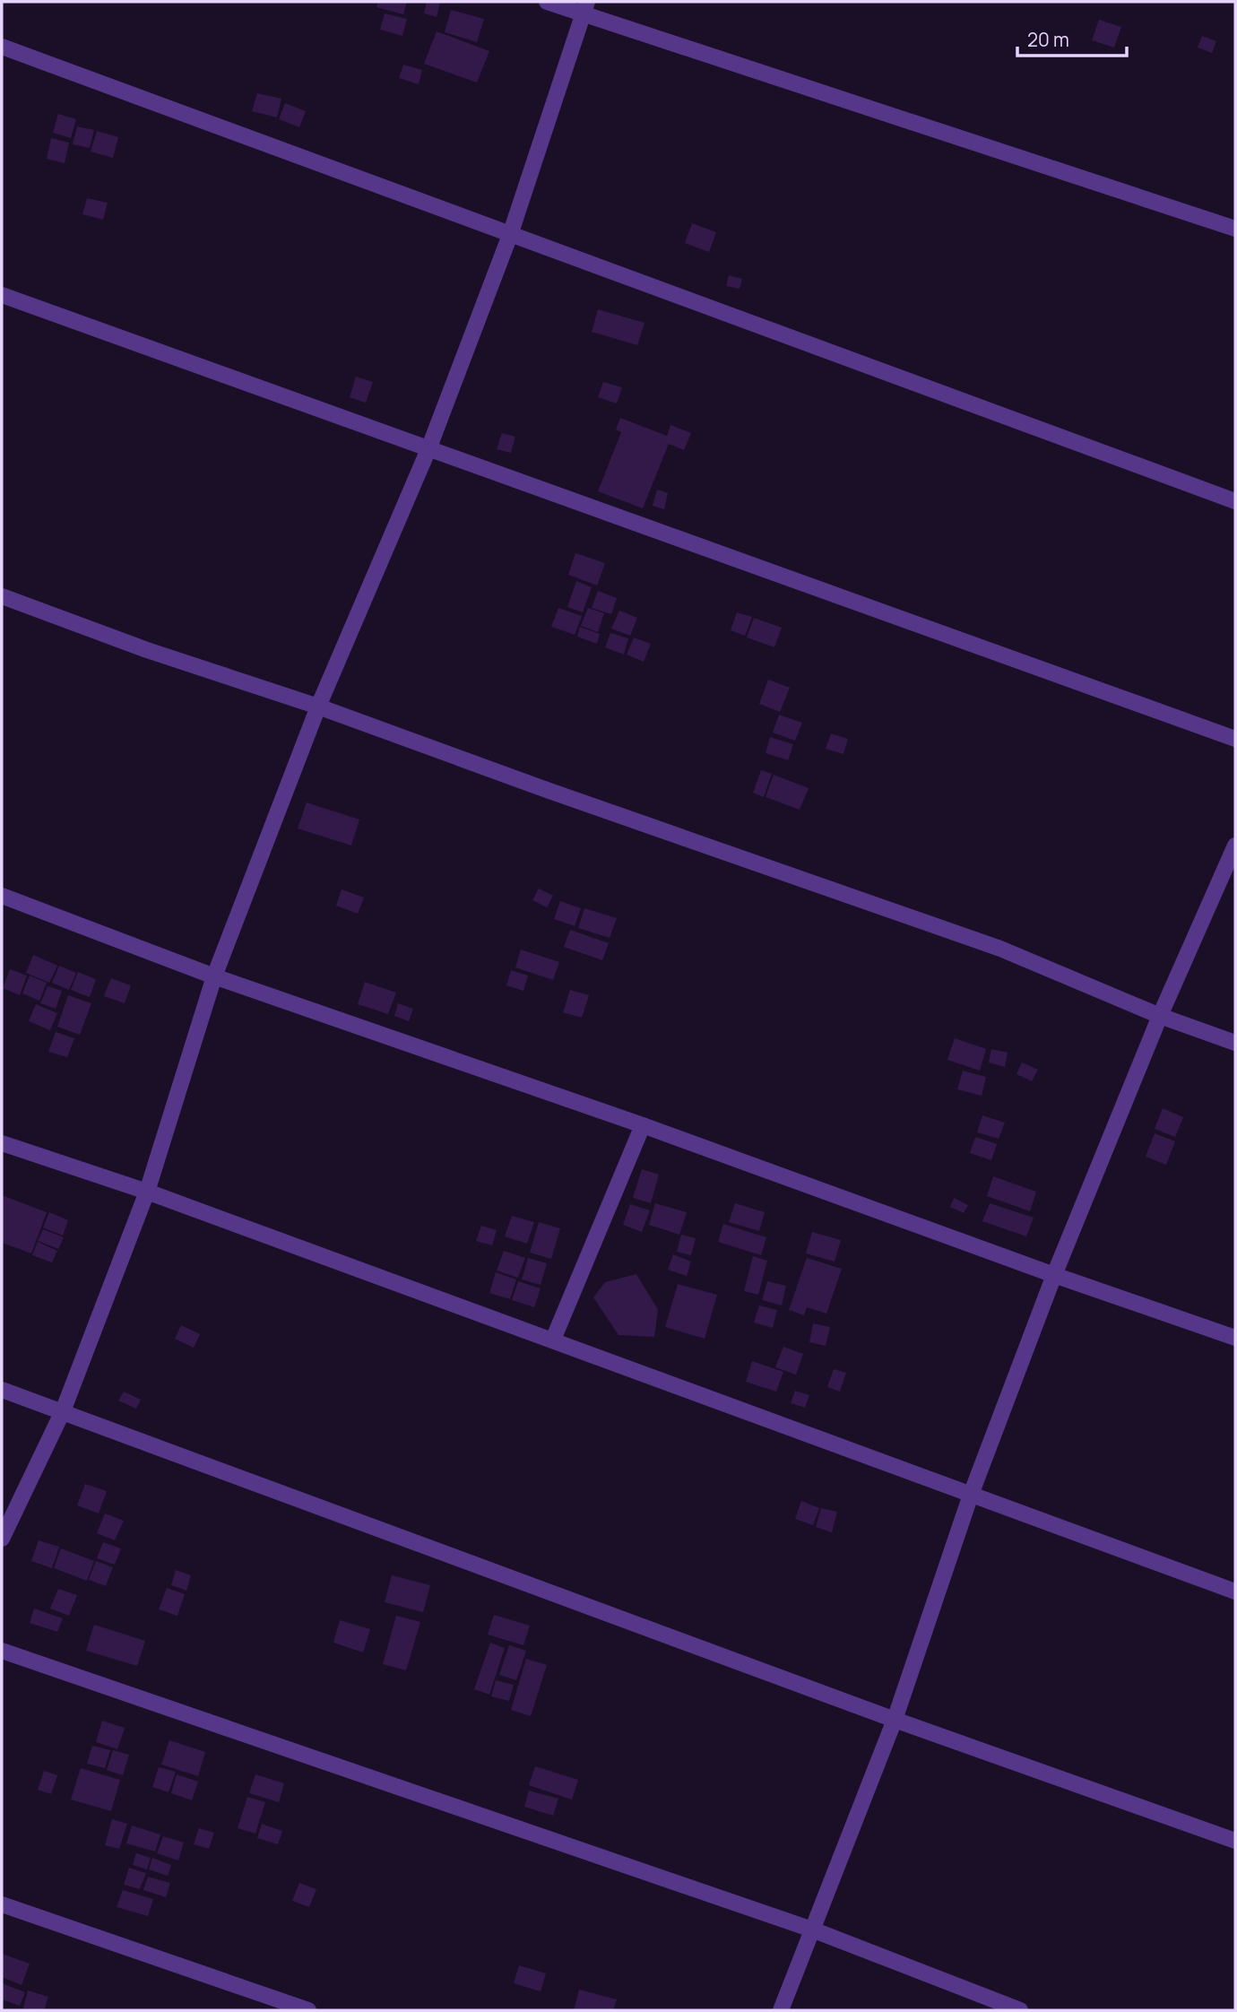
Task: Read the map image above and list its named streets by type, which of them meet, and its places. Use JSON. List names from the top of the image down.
{
  "scale_bar": "20 m"
}
